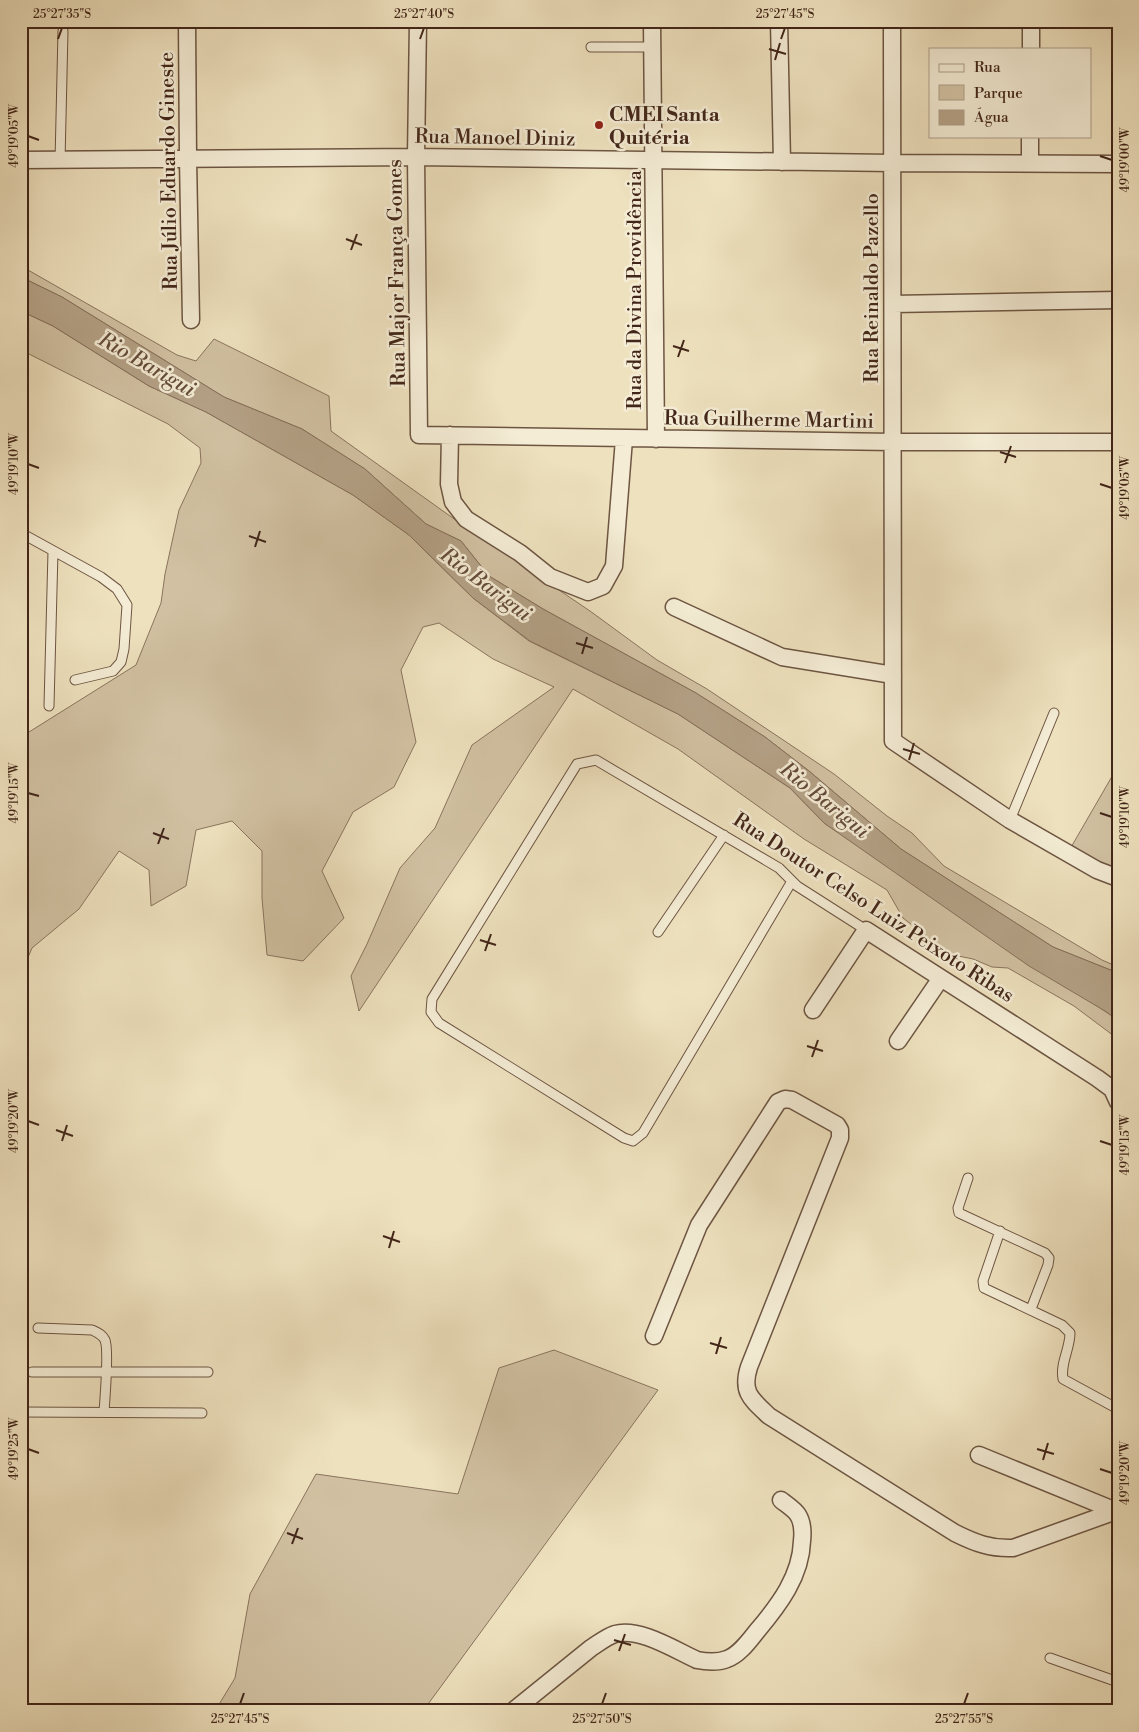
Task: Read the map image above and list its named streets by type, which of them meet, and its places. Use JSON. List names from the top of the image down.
{
  "streets": {
    "street": [
      "Rua Manoel Diniz",
      "Rua Júlio Eduardo Gineste",
      "Rua Major França Gomes",
      "Rua Reinaldo Pazello",
      "Rua da Divina Providência",
      "Rua Guilherme Martini",
      "Rua Doutor Celso Luiz Peixoto Ribas"
    ]
  },
  "crossings": [
    ["Rua Manoel Diniz", "Rua Júlio Eduardo Gineste"],
    ["Rua Manoel Diniz", "Rua Major França Gomes"],
    ["Rua Manoel Diniz", "Rua Reinaldo Pazello"],
    ["Rua Manoel Diniz", "Rua da Divina Providência"],
    ["Rua Major França Gomes", "Rua Guilherme Martini"],
    ["Rua Reinaldo Pazello", "Rua Guilherme Martini"],
    ["Rua da Divina Providência", "Rua Guilherme Martini"]
  ],
  "water": ["Rio Barigui"],
  "places": ["CMEI Santa Quitéria"],
  "legend": ["Rua", "Parque", "Água"],
  "coordinates": [
    "25°27'35\"S",
    "25°27'40\"S",
    "25°27'45\"S",
    "49°19'05\"W",
    "49°19'00\"W",
    "49°19'10\"W",
    "49°19'15\"W",
    "49°19'20\"W",
    "49°19'25\"W",
    "25°27'50\"S",
    "25°27'55\"S"
  ]
}
